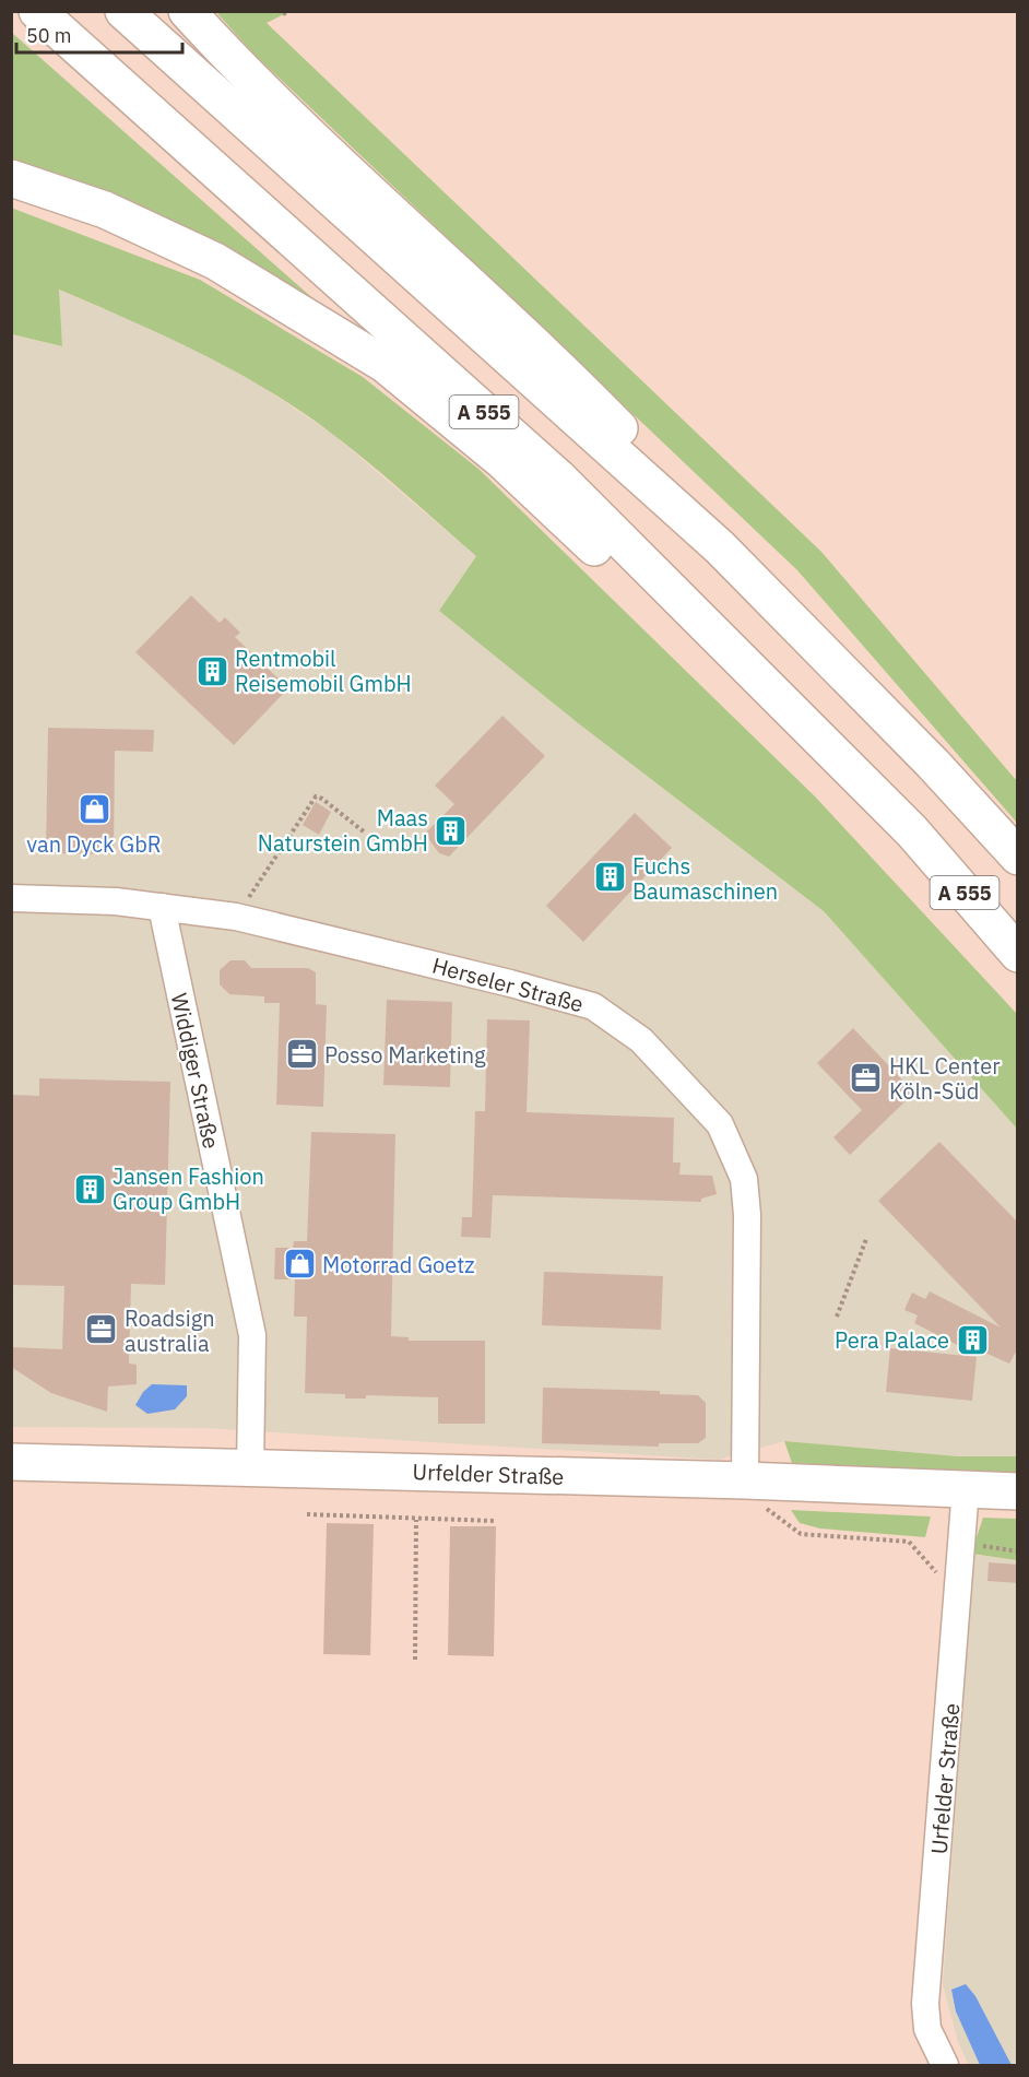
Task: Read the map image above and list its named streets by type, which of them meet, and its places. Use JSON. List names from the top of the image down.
{
  "streets": {
    "main road": ["A 555", "Urfelder Straße"],
    "street": ["Herseler Straße", "Widdiger Straße"]
  },
  "crossings": [
    ["Herseler Straße", "Widdiger Straße"],
    ["Herseler Straße", "Urfelder Straße"],
    ["Widdiger Straße", "Urfelder Straße"]
  ],
  "places": {
    "building": [
      "Rentmobil Reisemobil GmbH",
      "Maas Naturstein GmbH",
      "Fuchs Baumaschinen",
      "Jansen Fashion Group GmbH",
      "Pera Palace"
    ],
    "shop": ["van Dyck GbR", "Motorrad Goetz"],
    "office": ["Posso Marketing", "HKL Center Köln-Süd", "Roadsign australia"]
  },
  "scale_bar": "50 m"
}
